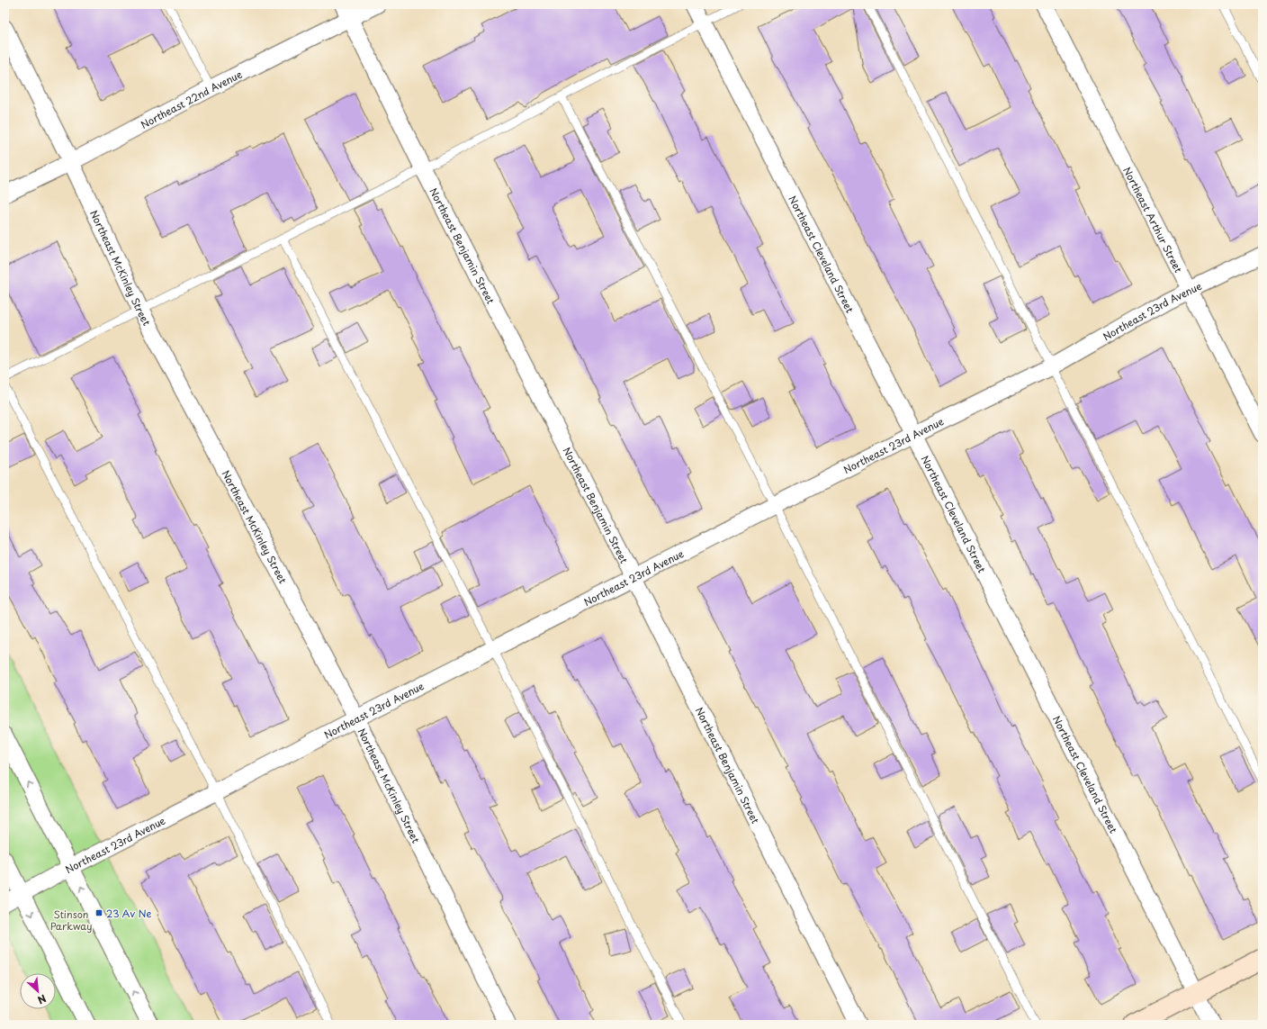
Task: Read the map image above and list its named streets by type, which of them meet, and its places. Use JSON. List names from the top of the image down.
{
  "streets": {
    "street": [
      "Northeast 22nd Avenue",
      "Northeast Arthur Street",
      "Northeast Benjamin Street",
      "Northeast Cleveland Street",
      "Northeast McKinley Street",
      "Northeast 23rd Avenue"
    ]
  },
  "crossings": [
    ["Northeast 22nd Avenue", "Northeast Benjamin Street"],
    ["Northeast 22nd Avenue", "Northeast McKinley Street"],
    ["Northeast Arthur Street", "Northeast 23rd Avenue"],
    ["Northeast Benjamin Street", "Northeast 23rd Avenue"],
    ["Northeast Cleveland Street", "Northeast 23rd Avenue"],
    ["Northeast McKinley Street", "Northeast 23rd Avenue"]
  ],
  "parks": ["Stinson Parkway"],
  "places": {
    "transit": ["23 Av Ne"]
  },
  "north": "bottom right"
}
